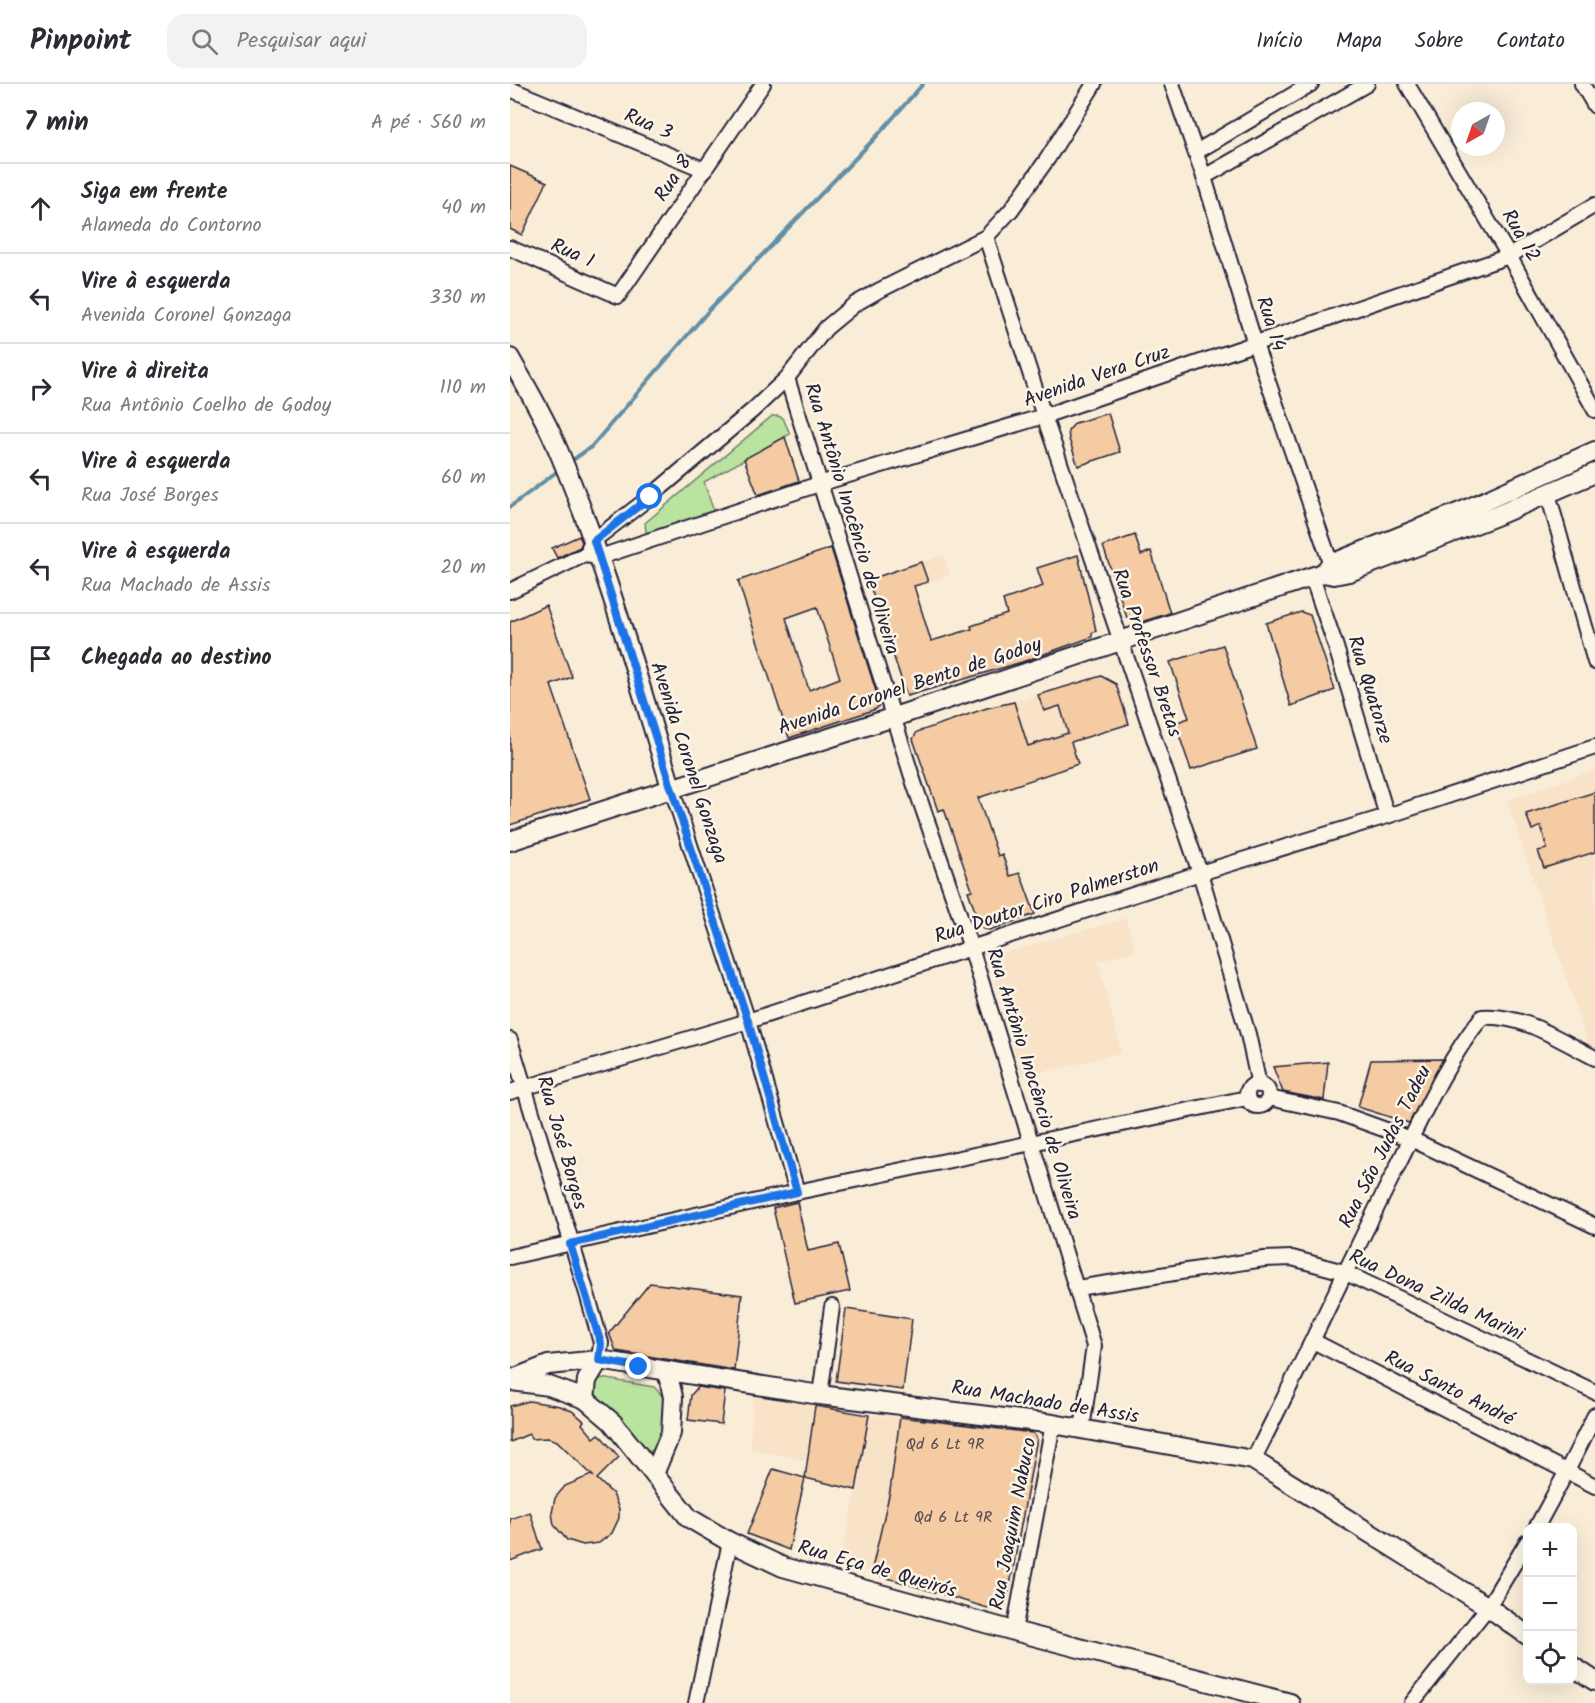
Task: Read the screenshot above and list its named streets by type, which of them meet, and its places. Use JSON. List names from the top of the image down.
{
  "streets": {
    "main road": [
      "Avenida Coronel Bento de Godoy",
      "Avenida Coronel Gonzaga",
      "Rua Machado de Assis",
      "Rua Eça de Queirós"
    ],
    "street": [
      "Rua 3",
      "Rua 8",
      "Rua 12",
      "Rua 1",
      "Rua 14",
      "Avenida Vera Cruz",
      "Rua Antônio Inocêncio de Oliveira",
      "Rua Professor Bretas",
      "Rua Quatorze",
      "Rua Doutor Ciro Palmerston",
      "Rua José Borges",
      "Rua São Judas Tadeu",
      "Rua Dona Zilda Marini",
      "Rua Santo André",
      "Rua Joaquim Nabuco"
    ]
  },
  "crossings": [
    ["Rua 3", "Rua 8"],
    ["Rua 8", "Rua 1"],
    ["Rua 12", "Avenida Vera Cruz"],
    ["Rua 14", "Avenida Vera Cruz"],
    ["Rua 14", "Avenida Coronel Bento de Godoy"],
    ["Rua 14", "Rua Quatorze"],
    ["Avenida Vera Cruz", "Rua Antônio Inocêncio de Oliveira"],
    ["Avenida Vera Cruz", "Rua Professor Bretas"],
    ["Avenida Vera Cruz", "Avenida Coronel Gonzaga"],
    ["Rua Antônio Inocêncio de Oliveira", "Avenida Coronel Bento de Godoy"],
    ["Rua Antônio Inocêncio de Oliveira", "Rua Doutor Ciro Palmerston"],
    ["Rua Antônio Inocêncio de Oliveira", "Rua Dona Zilda Marini"],
    ["Rua Antônio Inocêncio de Oliveira", "Rua Machado de Assis"],
    ["Rua Professor Bretas", "Avenida Coronel Bento de Godoy"],
    ["Rua Professor Bretas", "Rua Doutor Ciro Palmerston"],
    ["Avenida Coronel Bento de Godoy", "Rua Quatorze"],
    ["Avenida Coronel Bento de Godoy", "Avenida Coronel Gonzaga"],
    ["Rua Quatorze", "Rua Doutor Ciro Palmerston"],
    ["Avenida Coronel Gonzaga", "Rua Doutor Ciro Palmerston"],
    ["Rua Doutor Ciro Palmerston", "Rua José Borges"],
    ["Rua José Borges", "Rua Machado de Assis"],
    ["Rua São Judas Tadeu", "Rua Dona Zilda Marini"],
    ["Rua São Judas Tadeu", "Rua Santo André"],
    ["Rua São Judas Tadeu", "Rua Machado de Assis"],
    ["Rua Machado de Assis", "Rua Joaquim Nabuco"],
    ["Rua Machado de Assis", "Rua Eça de Queirós"],
    ["Rua Joaquim Nabuco", "Rua Eça de Queirós"]
  ],
  "house_numbers": ["Qd 6 Lt 9R", "Qd 6 Lt 9R"],
  "north": "bottom left",
  "page": {
    "header": "Pinpoint",
    "search": "Pesquisar aqui",
    "nav": [
      "Início",
      "Mapa",
      "Sobre",
      "Contato"
    ],
    "heading": ["7 min", "A pé · 560 m"],
    "list": [
      ["Siga em frente", "Alameda do Contorno", "40 m"],
      ["Vire à esquerda", "Avenida Coronel Gonzaga", "330 m"],
      ["Vire à direita", "Rua Antônio Coelho de Godoy", "110 m"],
      ["Vire à esquerda", "Rua José Borges", "60 m"],
      ["Vire à esquerda", "Rua Machado de Assis", "20 m"],
      "Chegada ao destino"
    ],
    "map_buttons": ["+", "−"]
  }
}
